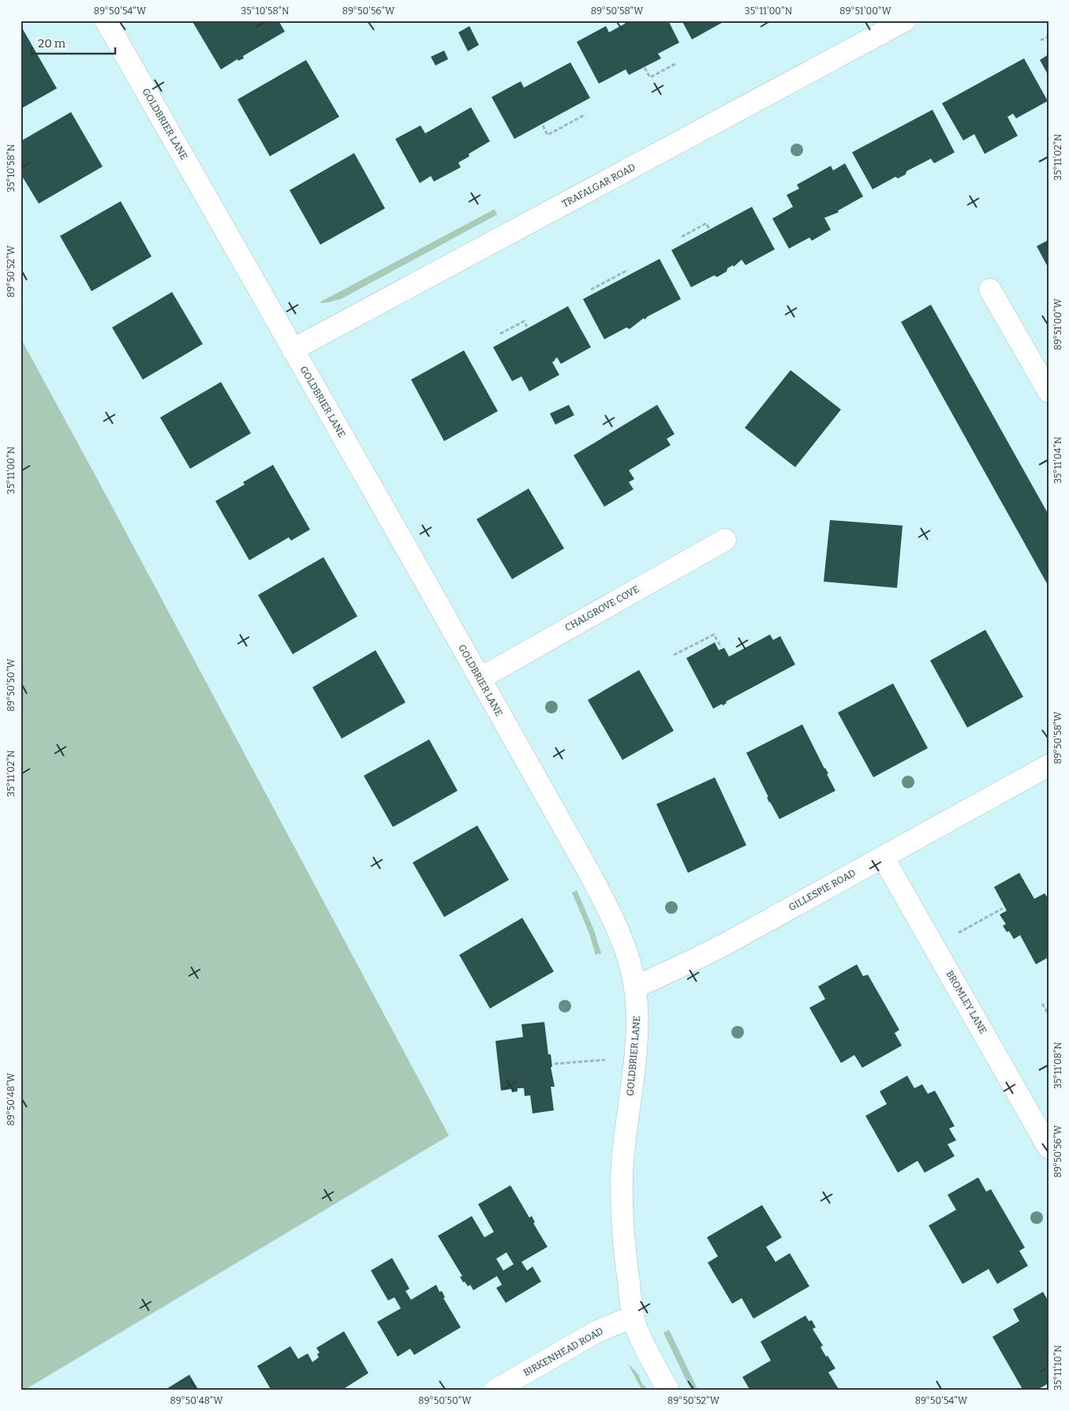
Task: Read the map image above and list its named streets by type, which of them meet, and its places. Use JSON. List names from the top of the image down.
{
  "streets": {
    "street": [
      "GOLDBRIER LANE",
      "TRAFALGAR ROAD",
      "CHALGROVE COVE",
      "GILLESPIE ROAD",
      "BROMLEY LANE",
      "BIRKENHEAD ROAD"
    ]
  },
  "crossings": [
    ["GOLDBRIER LANE", "TRAFALGAR ROAD"],
    ["GOLDBRIER LANE", "CHALGROVE COVE"],
    ["GOLDBRIER LANE", "GILLESPIE ROAD"],
    ["GOLDBRIER LANE", "BIRKENHEAD ROAD"],
    ["GILLESPIE ROAD", "BROMLEY LANE"]
  ],
  "scale_bar": "20 m",
  "coordinates": [
    "89°50'54\"W",
    "35°10'58\"N",
    "89°50'56\"W",
    "89°50'58\"W",
    "35°11'00\"N",
    "89°51'00\"W",
    "35°11'02\"N",
    "89°50'52\"W",
    "35°11'04\"N",
    "89°50'50\"W",
    "35°11'08\"N",
    "89°50'48\"W",
    "35°11'10\"N"
  ]
}
